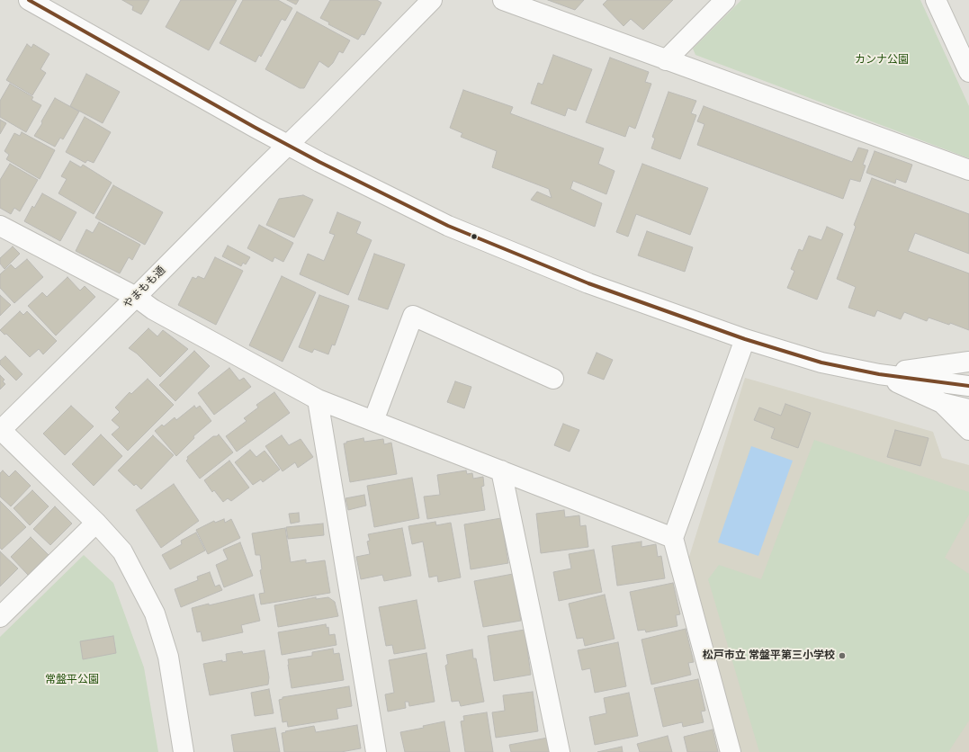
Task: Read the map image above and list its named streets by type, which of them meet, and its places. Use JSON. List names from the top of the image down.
{
  "streets": {
    "street": ["やまもも通"]
  },
  "parks": ["カンナ公園", "常盤平公園"],
  "places": ["松戸市立 常盤平第三小学校"]
}
